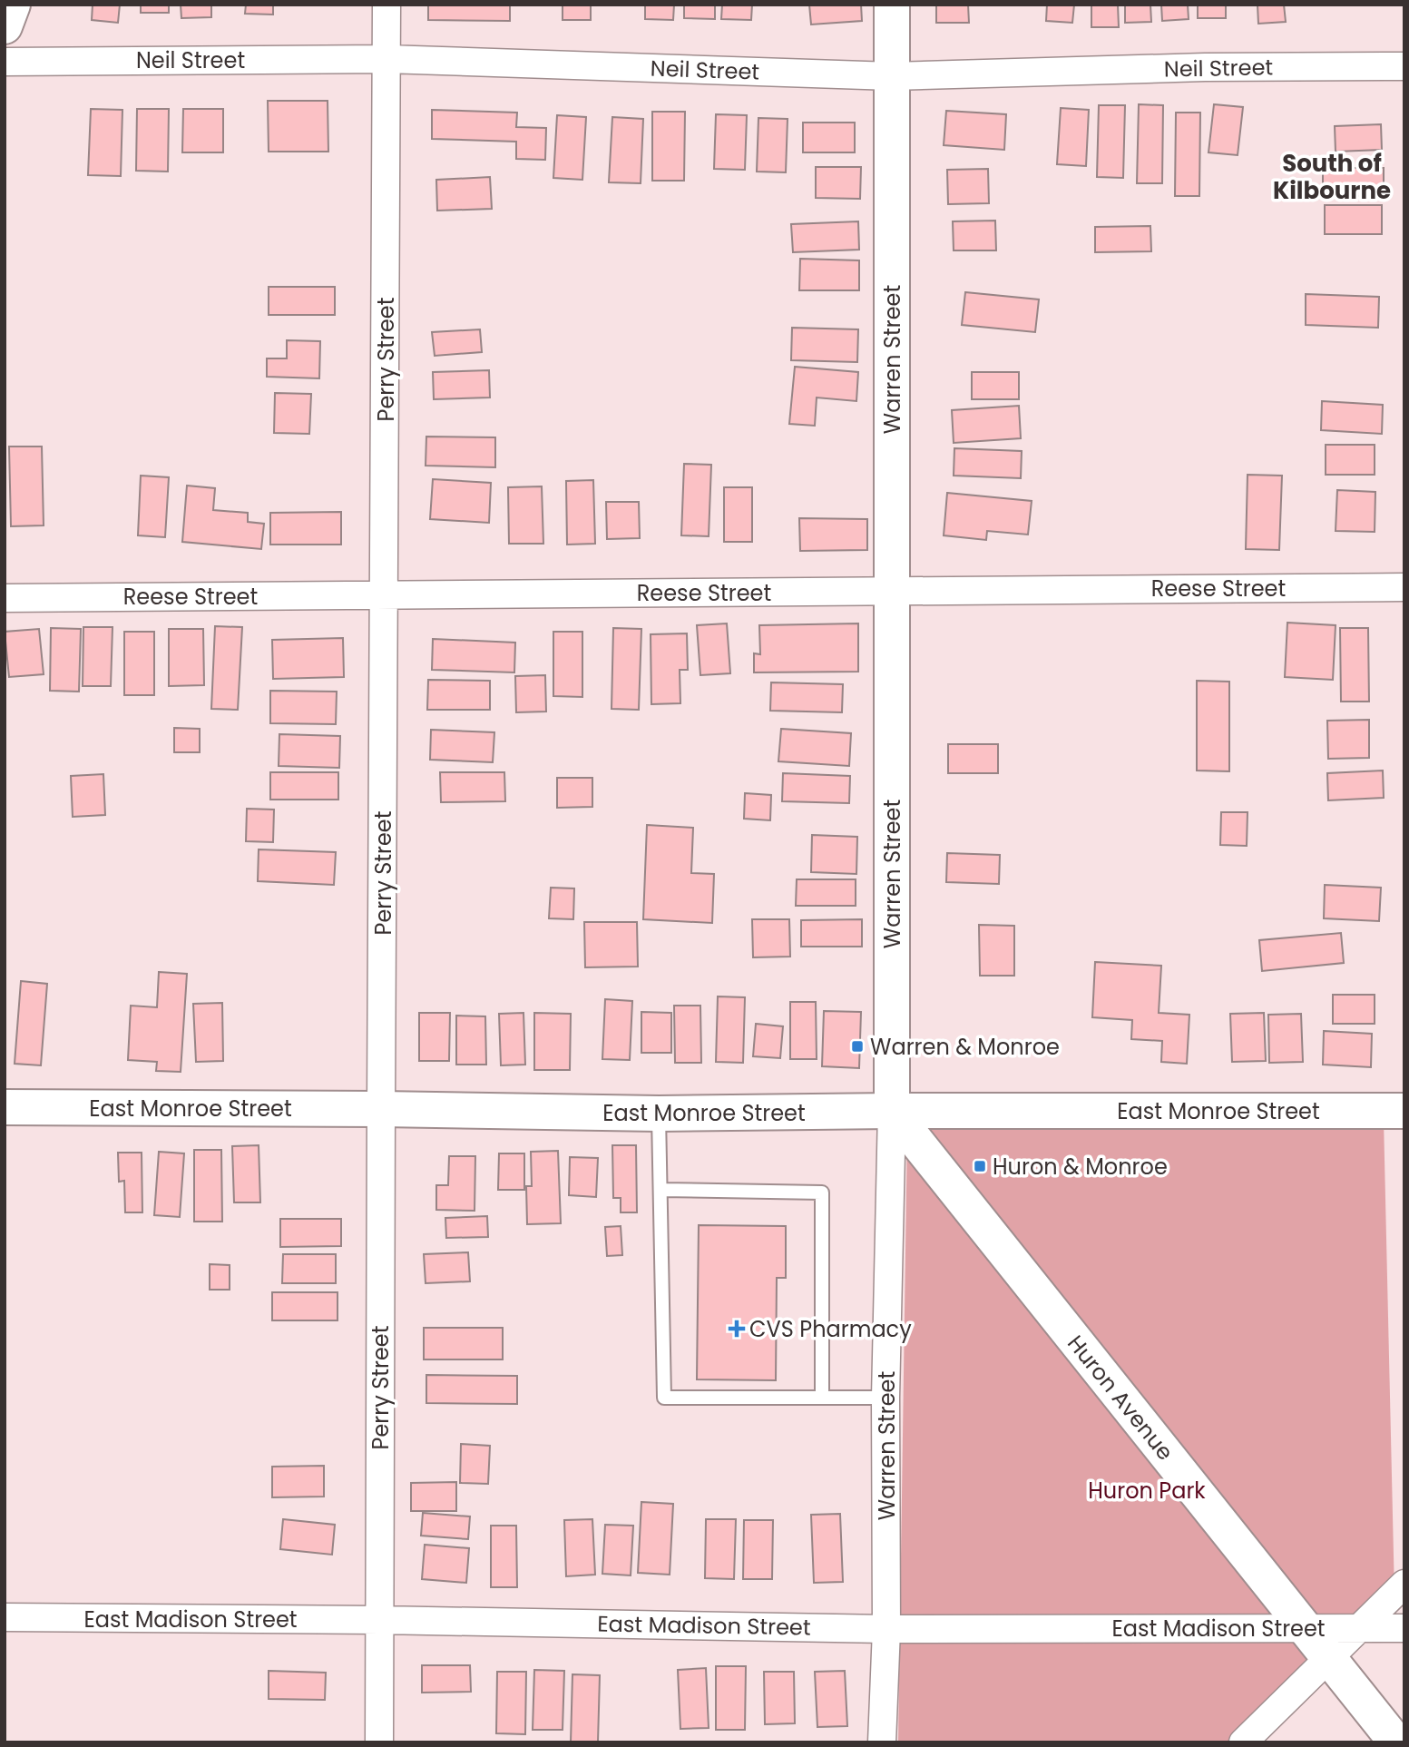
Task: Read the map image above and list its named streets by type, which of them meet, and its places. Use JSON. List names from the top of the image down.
{
  "streets": {
    "main road": ["Warren Street", "East Monroe Street", "Huron Avenue"],
    "street": [
      "Neil Street",
      "Perry Street",
      "Reese Street",
      "East Madison Street"
    ]
  },
  "crossings": [
    ["Neil Street", "Perry Street"],
    ["Neil Street", "Warren Street"],
    ["Perry Street", "Reese Street"],
    ["Perry Street", "East Monroe Street"],
    ["Perry Street", "East Madison Street"],
    ["Warren Street", "Reese Street"],
    ["Warren Street", "East Monroe Street"],
    ["Warren Street", "Huron Avenue"],
    ["Warren Street", "East Madison Street"],
    ["East Monroe Street", "Huron Avenue"],
    ["Huron Avenue", "East Madison Street"]
  ],
  "districts": ["South of Kilbourne"],
  "parks": ["Huron Park"],
  "places": {
    "transit": ["Warren & Monroe", "Huron & Monroe"],
    "health": ["CVS Pharmacy"]
  }
}
